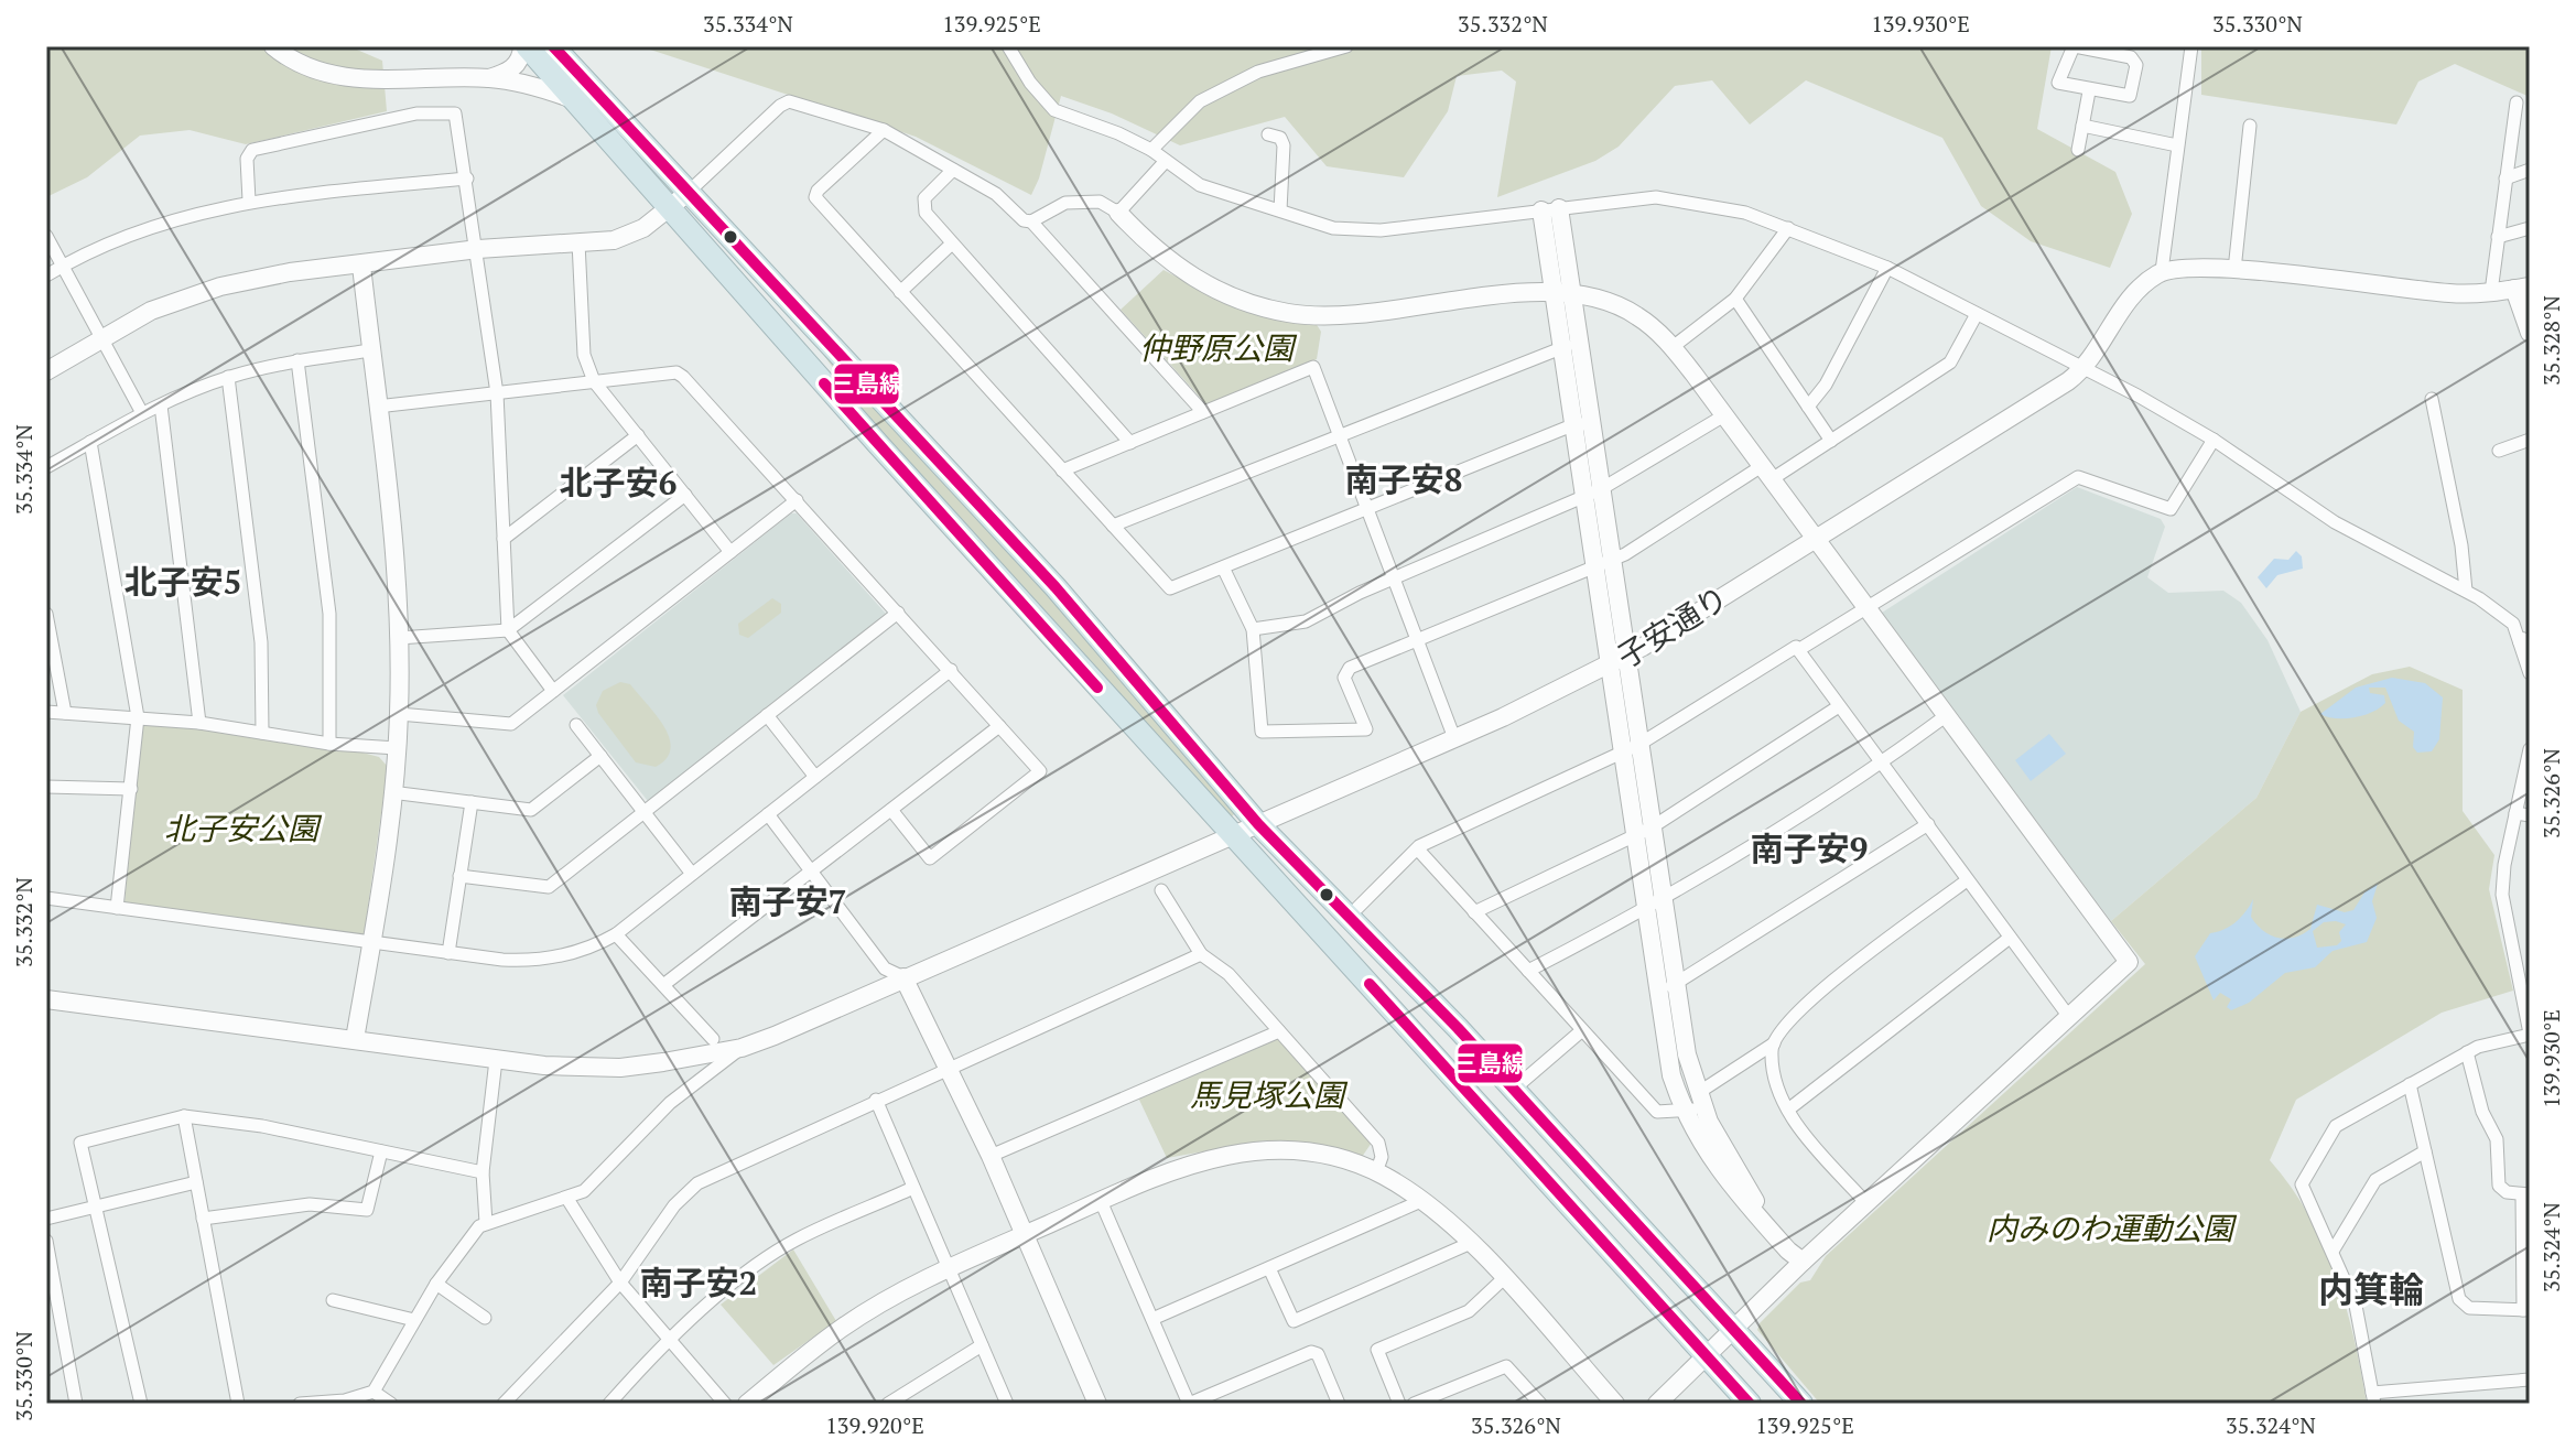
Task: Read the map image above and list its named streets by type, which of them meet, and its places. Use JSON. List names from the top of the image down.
{
  "streets": {
    "street": ["子安通り"]
  },
  "districts": [
    "南子安8",
    "北子安6",
    "北子安5",
    "南子安9",
    "南子安7",
    "南子安2",
    "内箕輪"
  ],
  "parks": [
    "仲野原公園",
    "北子安公園",
    "馬見塚公園",
    "内みのわ運動公園"
  ],
  "lines": ["transit line 三島線"],
  "coordinates": [
    "35.334°N",
    "139.925°E",
    "35.332°N",
    "139.930°E",
    "35.330°N",
    "35.328°N",
    "35.326°N",
    "35.324°N",
    "139.920°E"
  ]
}
